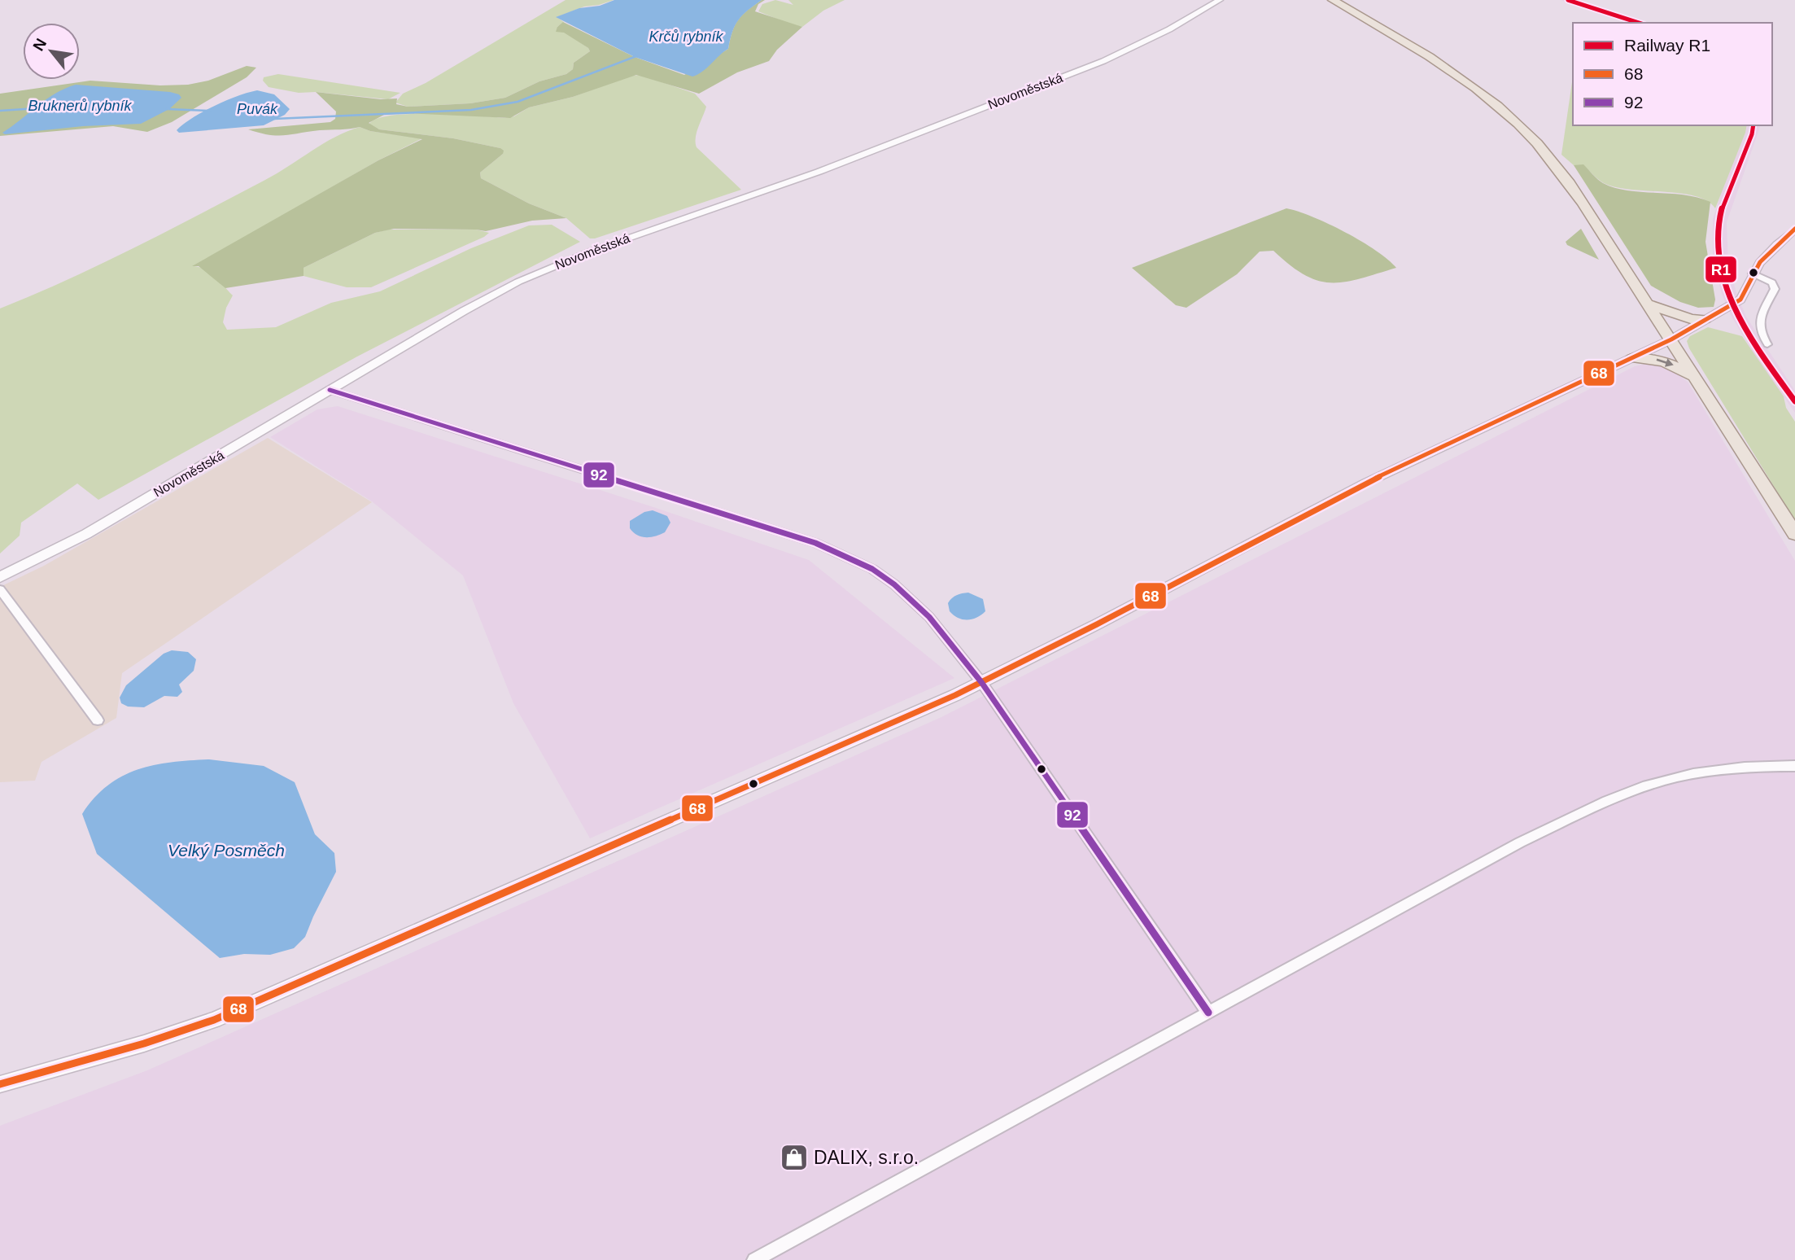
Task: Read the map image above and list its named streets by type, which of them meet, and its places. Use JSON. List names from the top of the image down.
{
  "streets": {
    "street": ["Novoměstská"]
  },
  "water": [
    "Krčů rybník",
    "Bruknerů rybník",
    "Puvák",
    "Velký Posměch"
  ],
  "places": {
    "shop": ["DALIX, s.r.o."]
  },
  "lines": ["rail line R1", "transit line 68", "transit line 92"],
  "legend": ["Railway R1", "68", "92"],
  "north": "top left"
}
